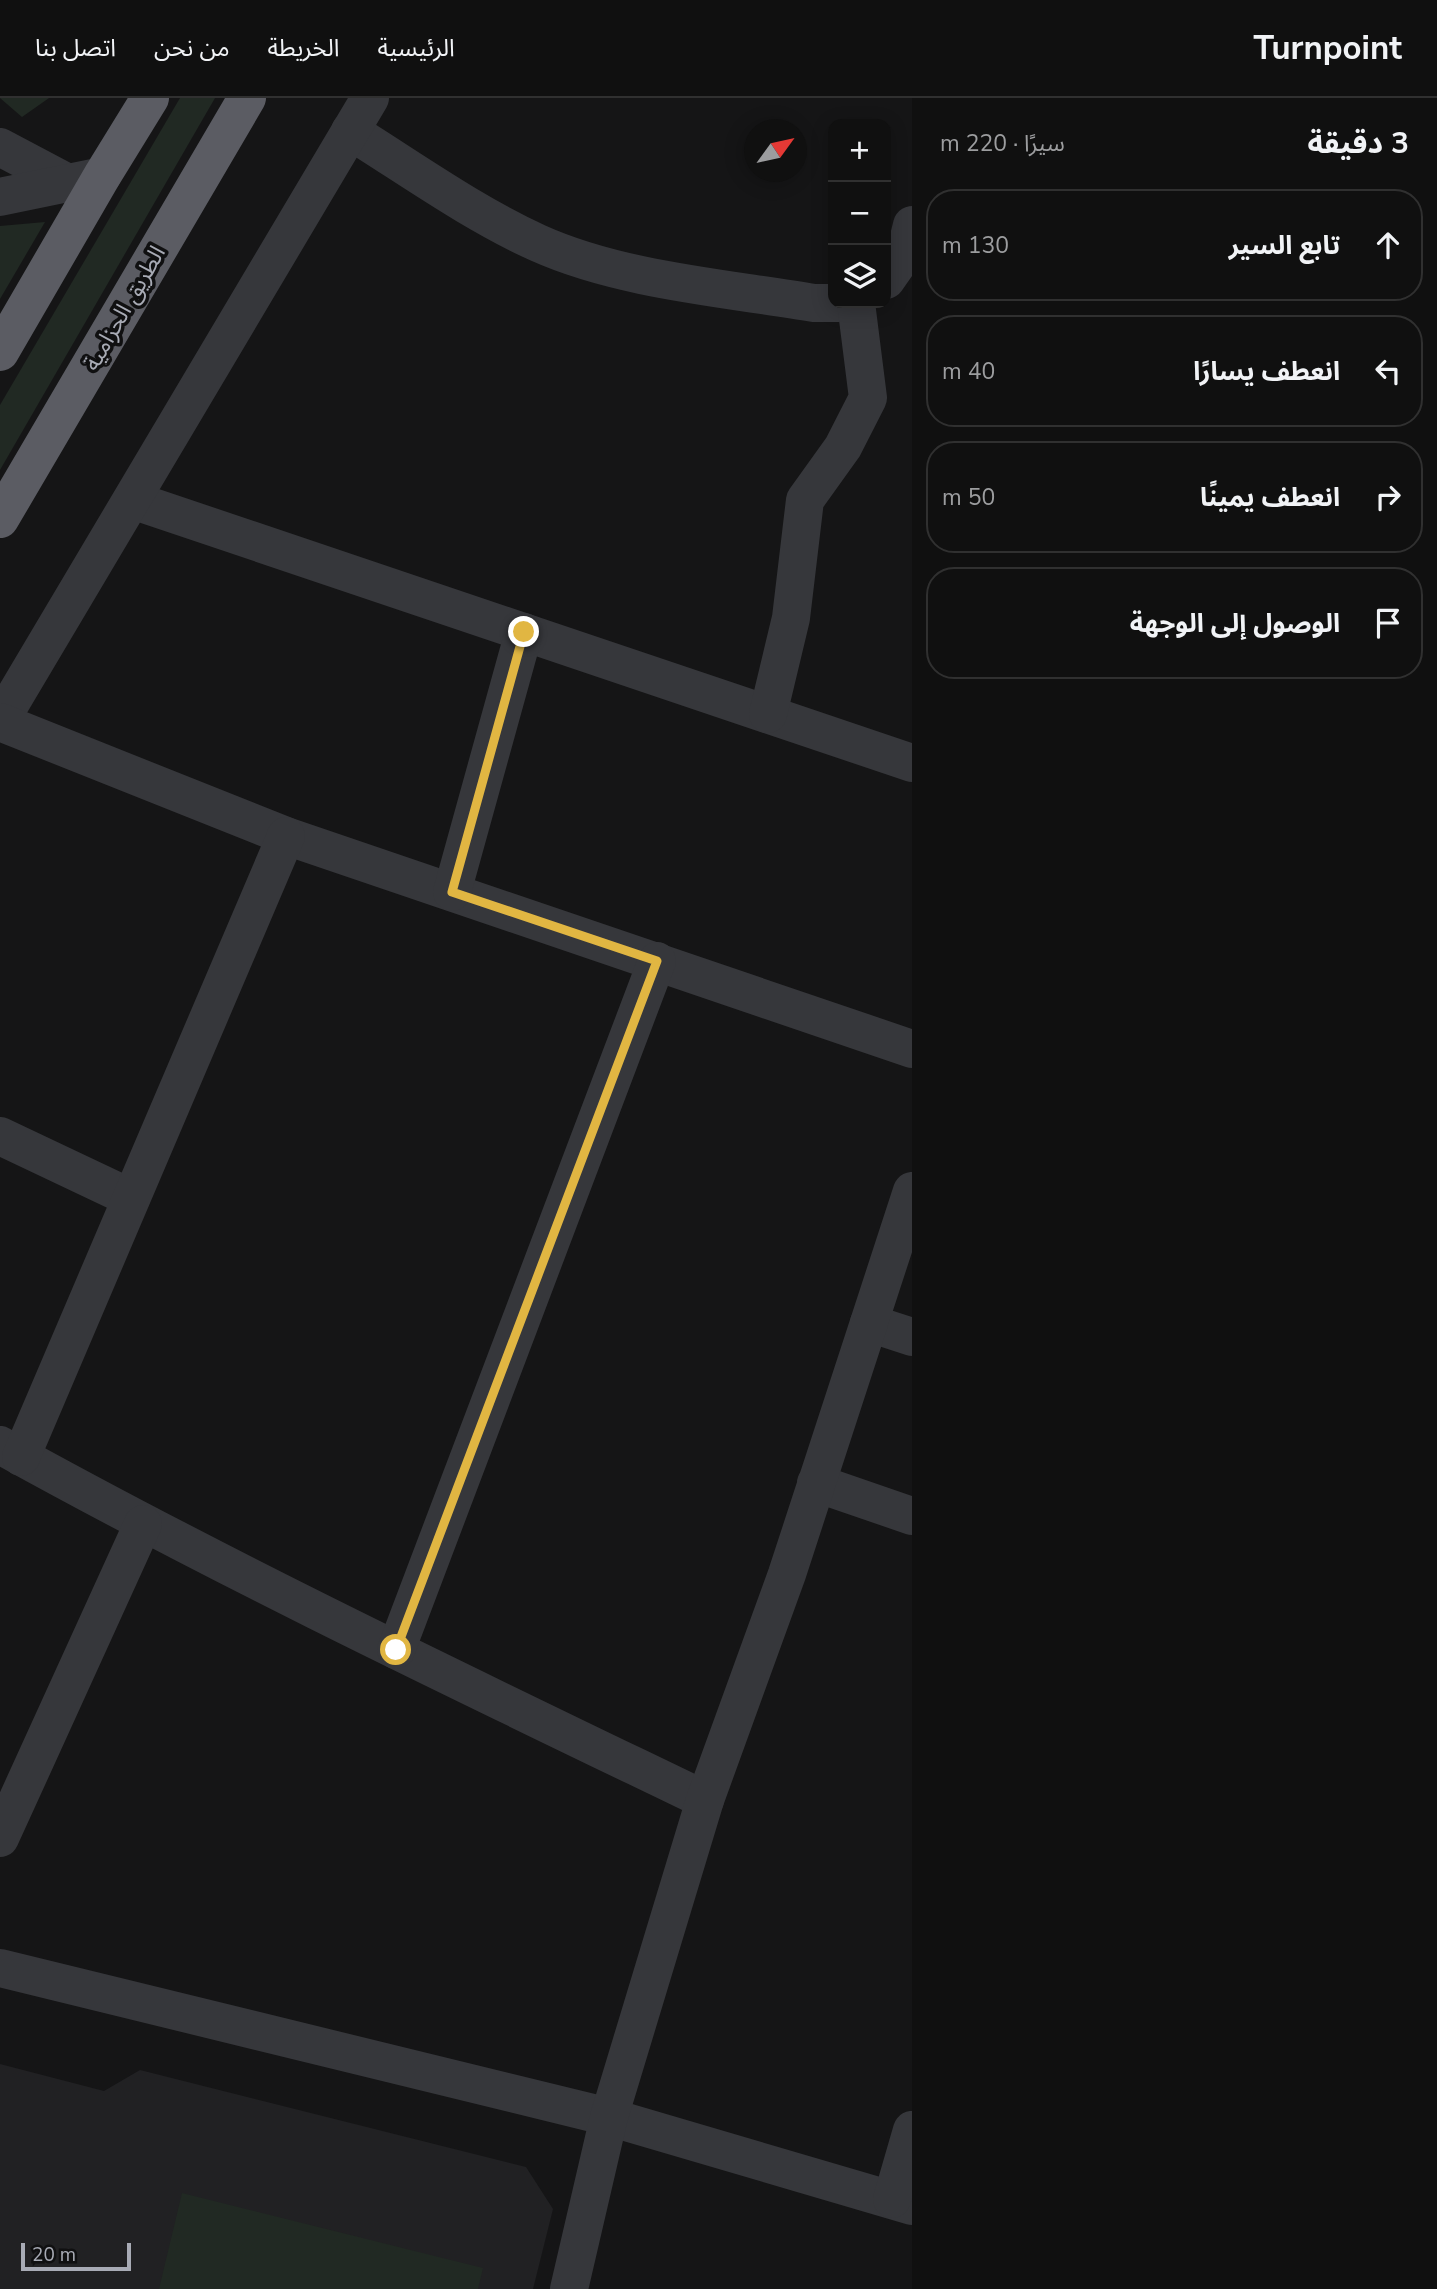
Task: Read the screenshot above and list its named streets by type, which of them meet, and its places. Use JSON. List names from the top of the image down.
{
  "streets": {
    "highway": ["الطريق الحزامية"]
  },
  "scale_bar": "20 m",
  "north": "top right",
  "page": {
    "header": "Turnpoint",
    "nav": [
      "الرئيسية",
      "الخريطة",
      "من نحن",
      "اتصل بنا"
    ],
    "heading": ["3 دقيقة", "سيرًا · 220 m"],
    "map_buttons": ["+", "−"],
    "list": [
      ["تابع السير", "130 m"],
      ["انعطف يسارًا", "40 m"],
      ["انعطف يمينًا", "50 m"],
      "الوصول إلى الوجهة"
    ],
    "scale": "20 m"
  }
}
